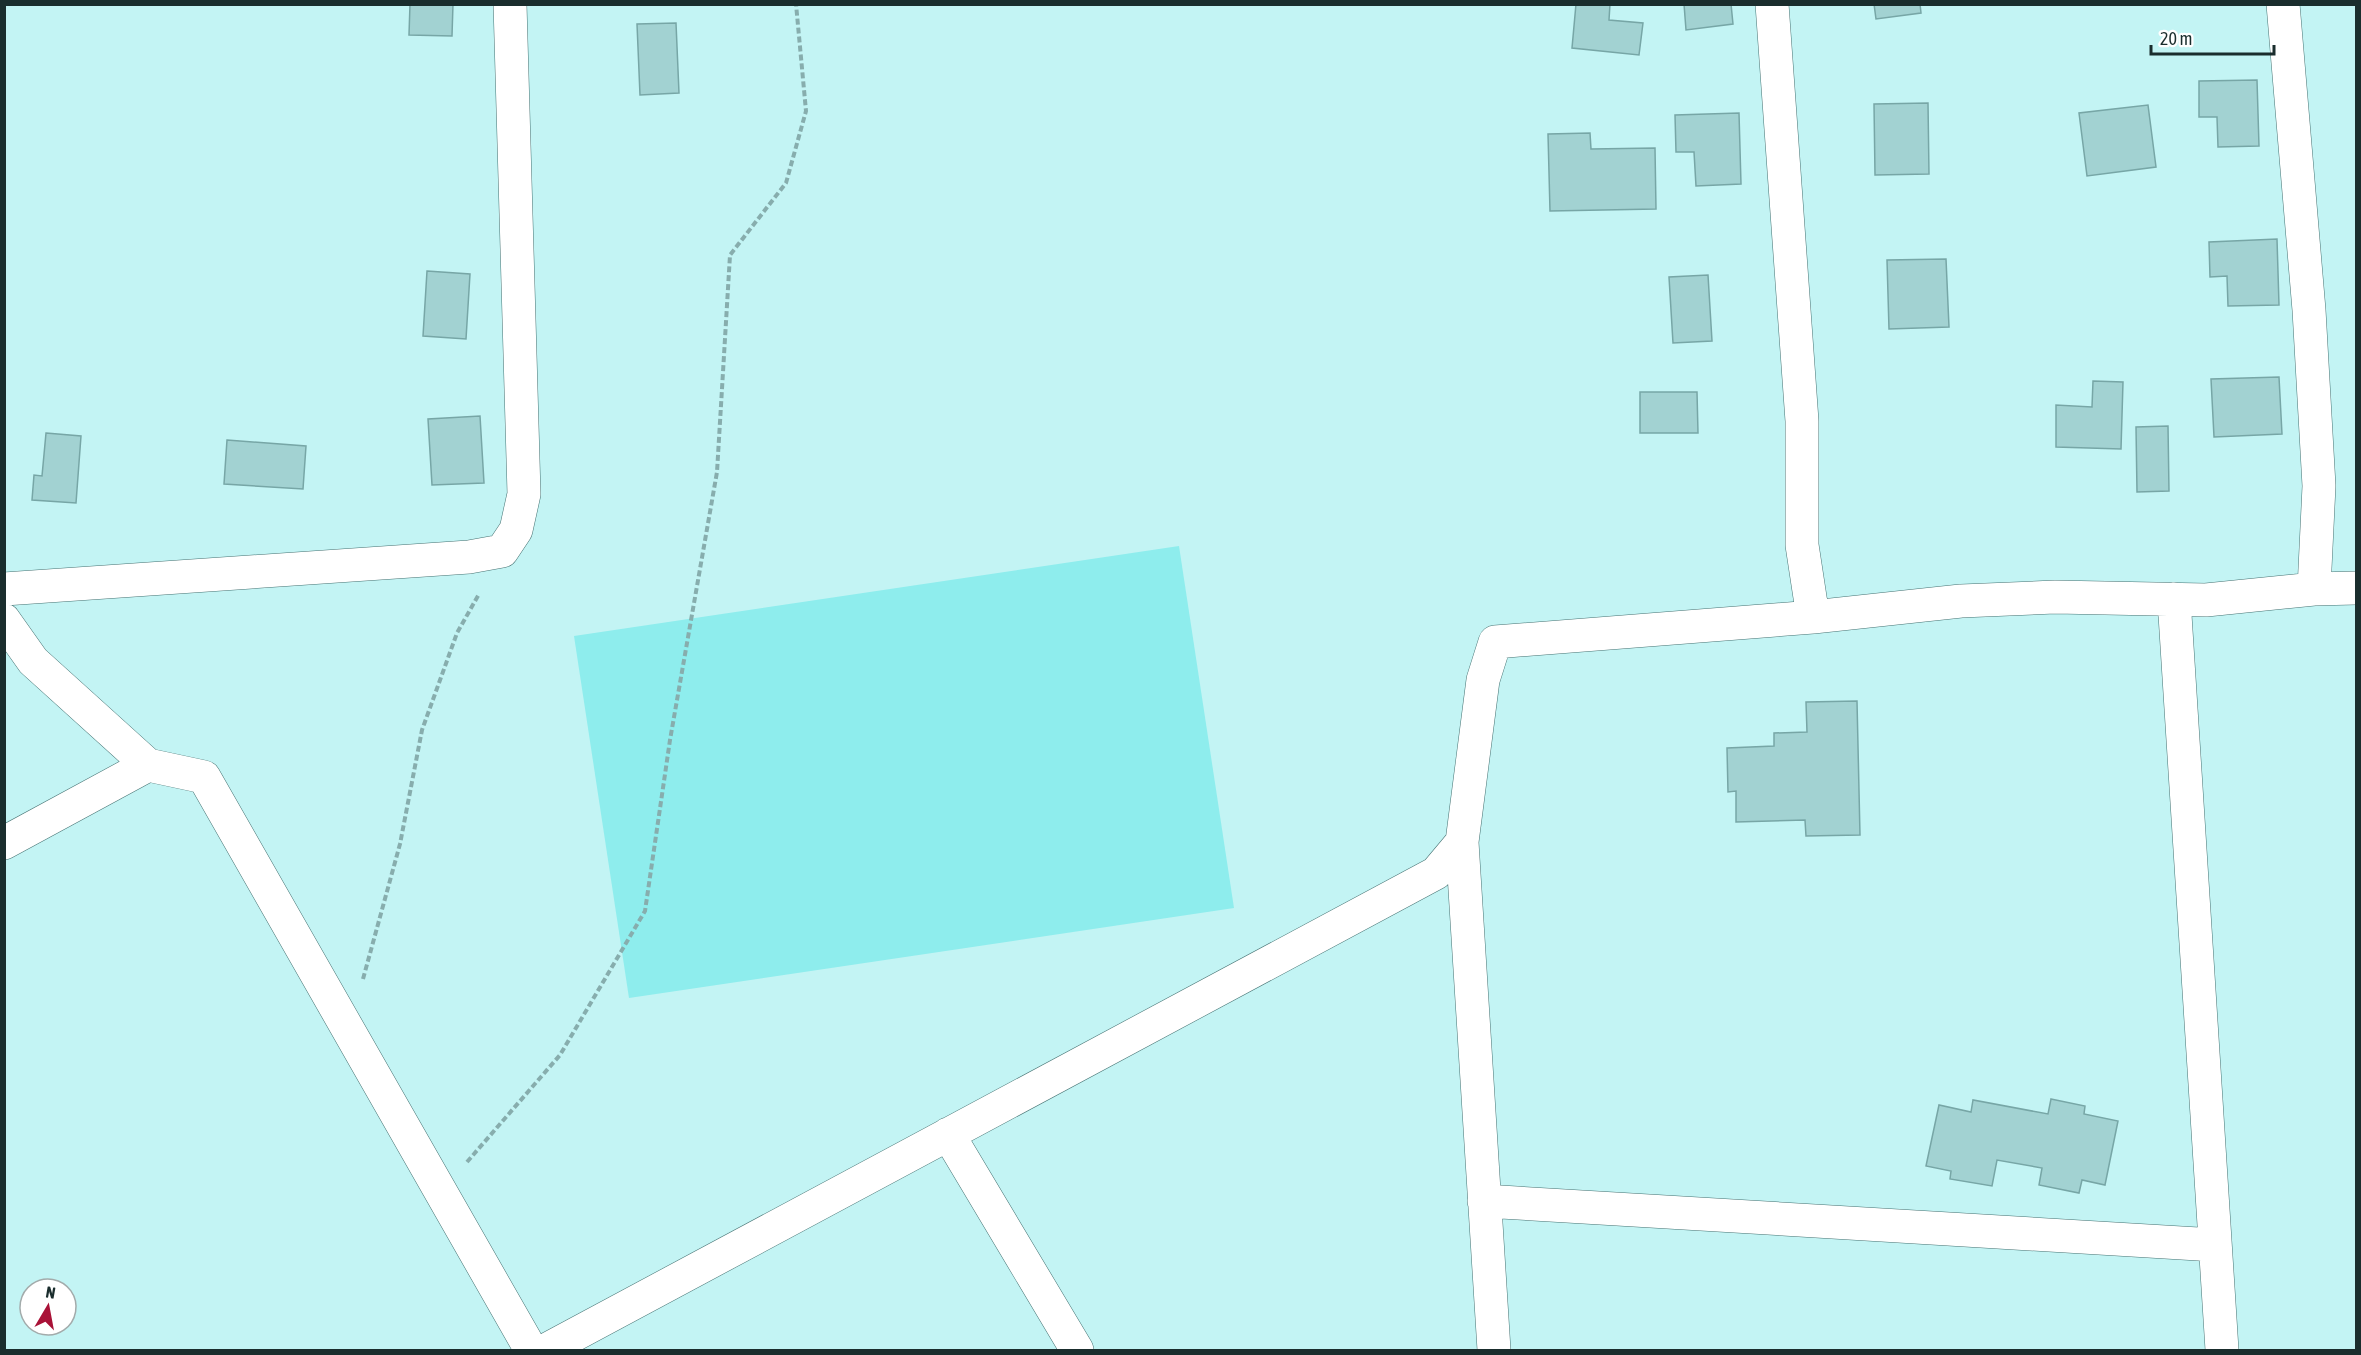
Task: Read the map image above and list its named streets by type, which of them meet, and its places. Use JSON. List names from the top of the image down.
{
  "scale_bar": "20 m",
  "north": "top"
}
